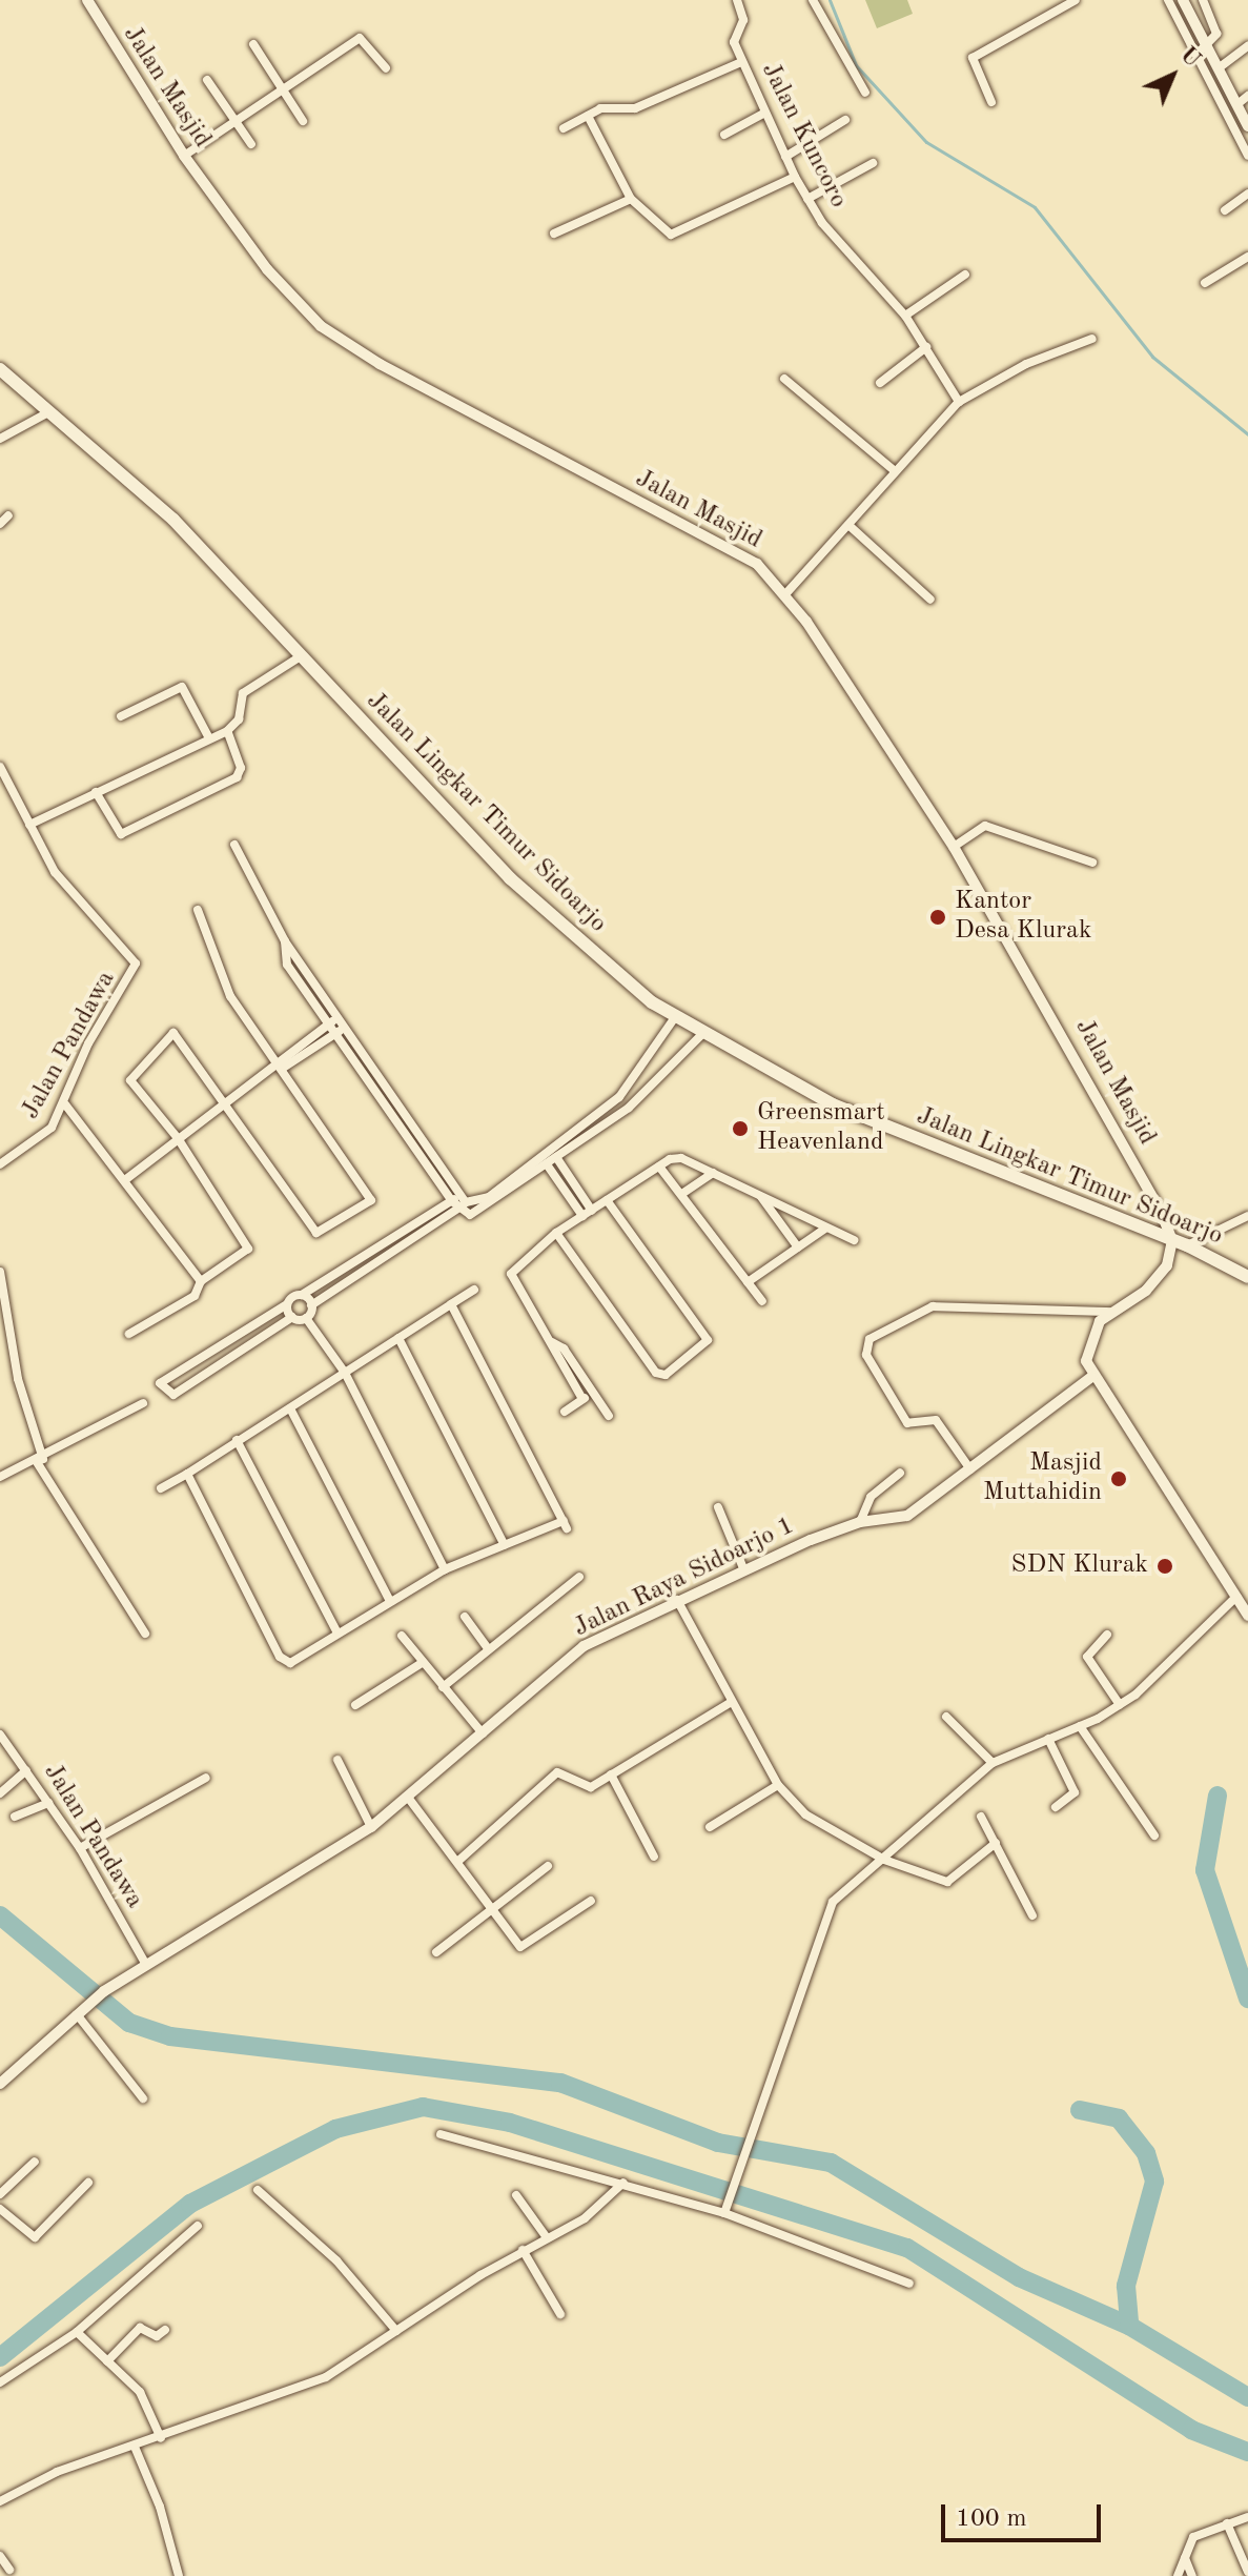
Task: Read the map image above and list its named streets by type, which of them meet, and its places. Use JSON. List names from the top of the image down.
{
  "streets": {
    "main road": ["Jalan Lingkar Timur Sidoarjo"],
    "street": [
      "Jalan Masjid",
      "Jalan Kuncoro",
      "Jalan Pandawa",
      "Jalan Raya Sidoarjo 1"
    ]
  },
  "crossings": [
    ["Jalan Masjid", "Jalan Lingkar Timur Sidoarjo"],
    ["Jalan Pandawa", "Jalan Raya Sidoarjo 1"]
  ],
  "places": [
    "Kantor Desa Klurak",
    "Greensmart Heavenland",
    "Masjid Muttahidin",
    "SDN Klurak"
  ],
  "scale_bar": "100 m",
  "north": "top right"
}
